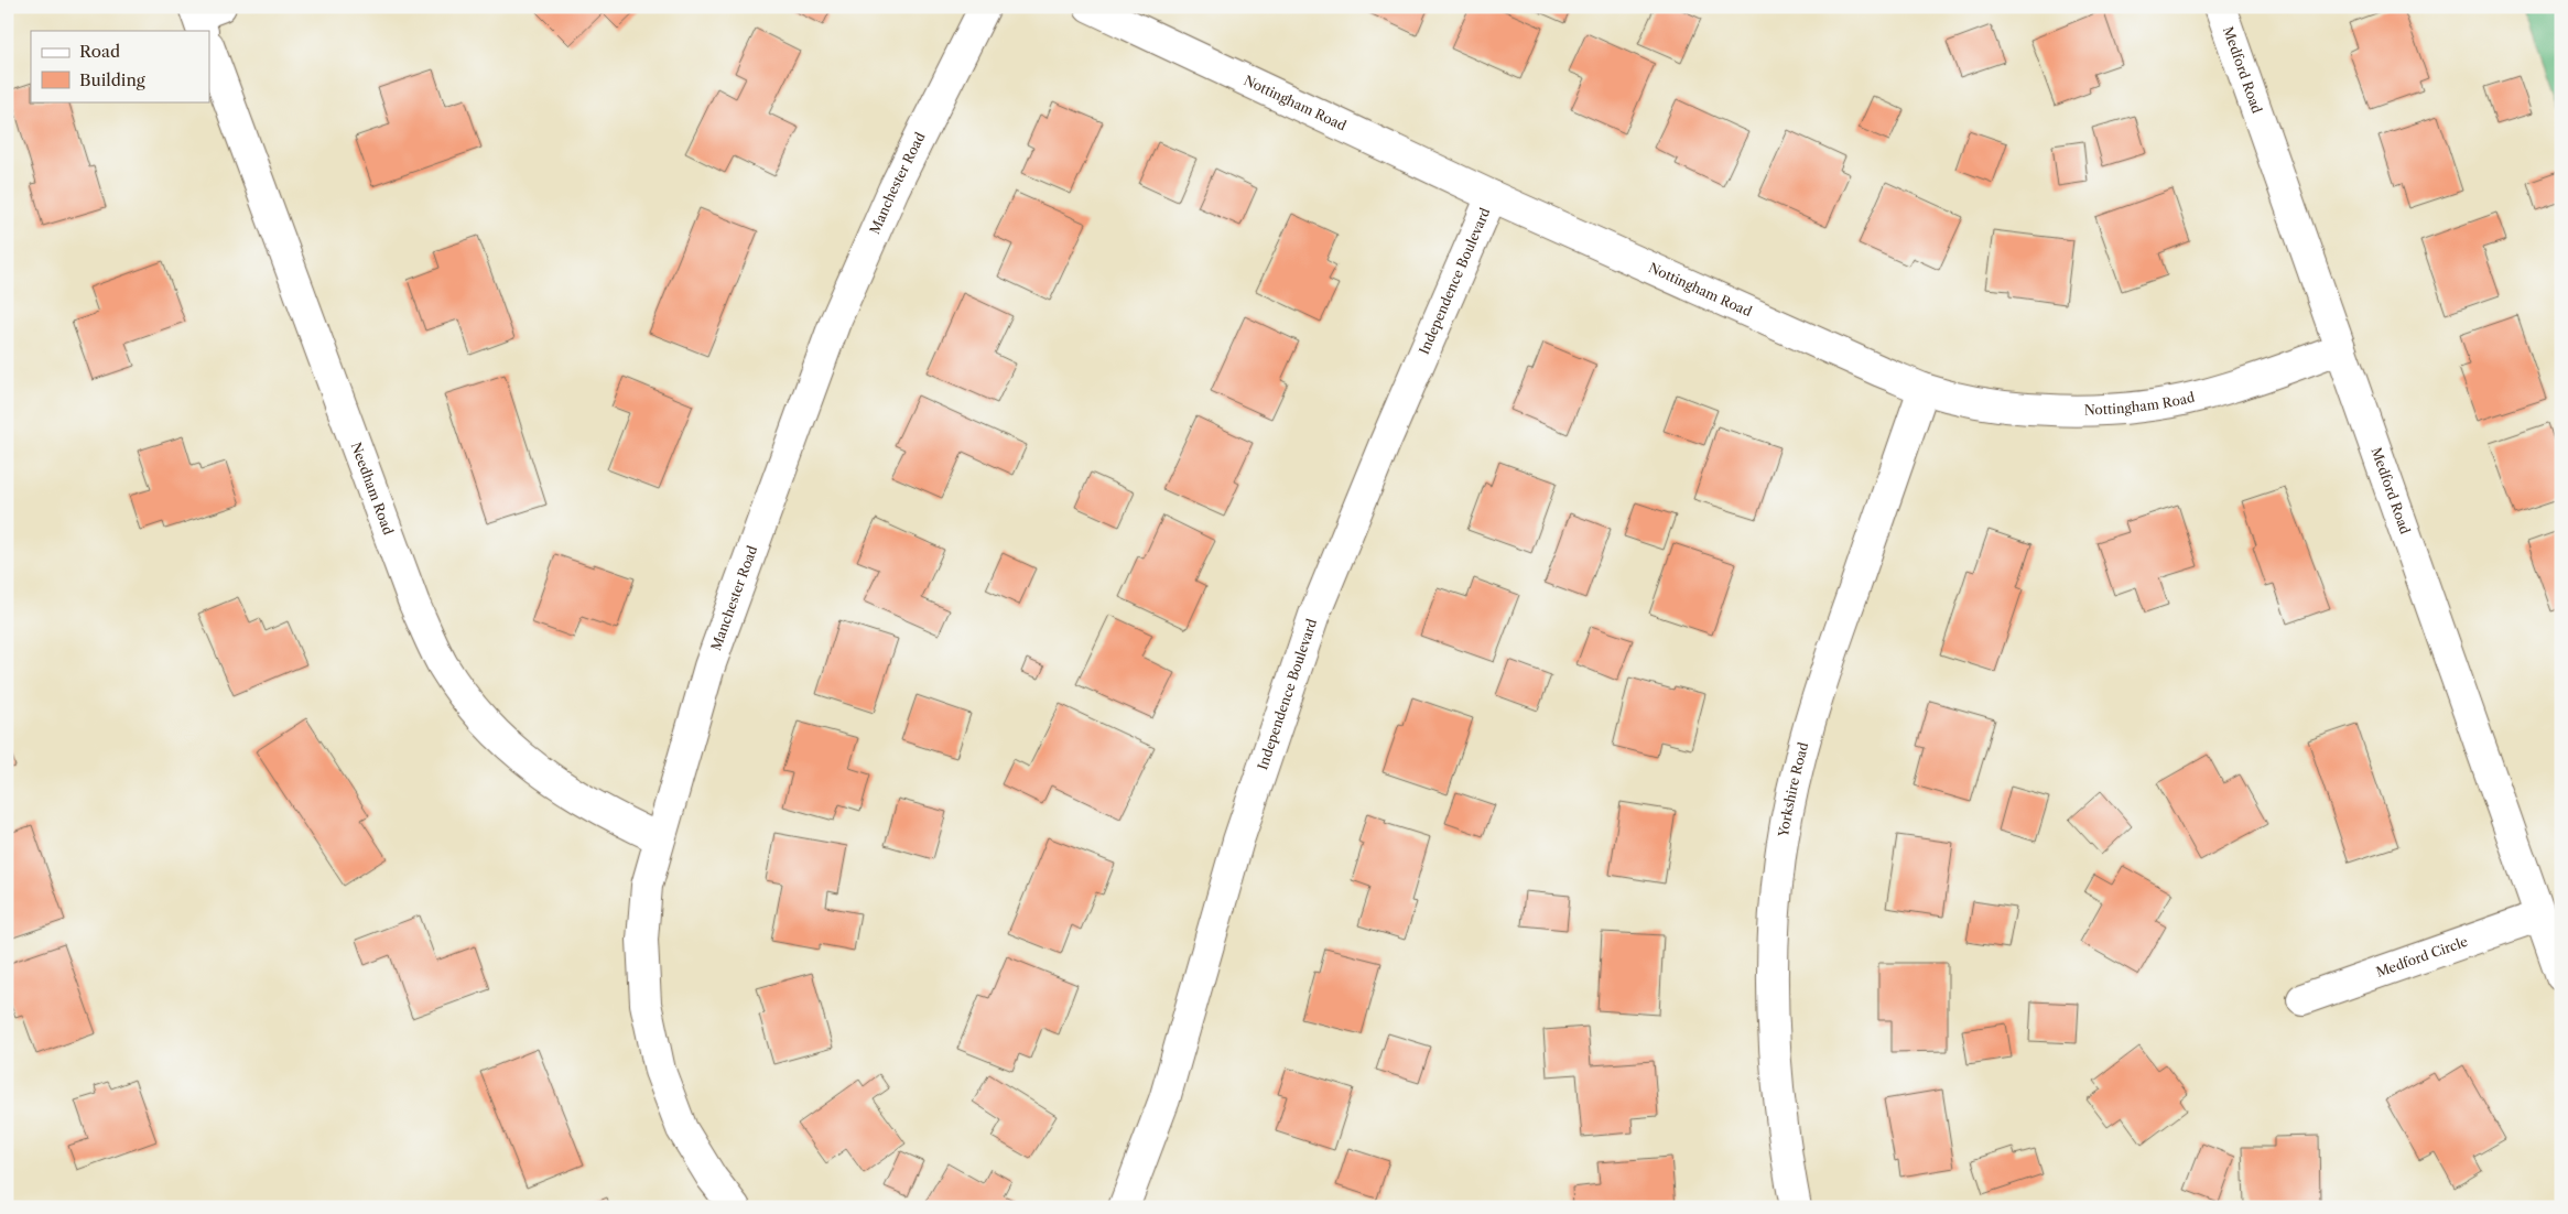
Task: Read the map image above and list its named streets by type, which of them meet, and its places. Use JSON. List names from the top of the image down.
{
  "streets": {
    "street": [
      "Medford Road",
      "Nottingham Road",
      "Manchester Road",
      "Independence Boulevard",
      "Needham Road",
      "Yorkshire Road",
      "Medford Circle"
    ]
  },
  "crossings": [
    ["Medford Road", "Nottingham Road"],
    ["Medford Road", "Medford Circle"],
    ["Nottingham Road", "Independence Boulevard"],
    ["Nottingham Road", "Yorkshire Road"],
    ["Manchester Road", "Needham Road"]
  ],
  "legend": ["Road", "Building"]
}
